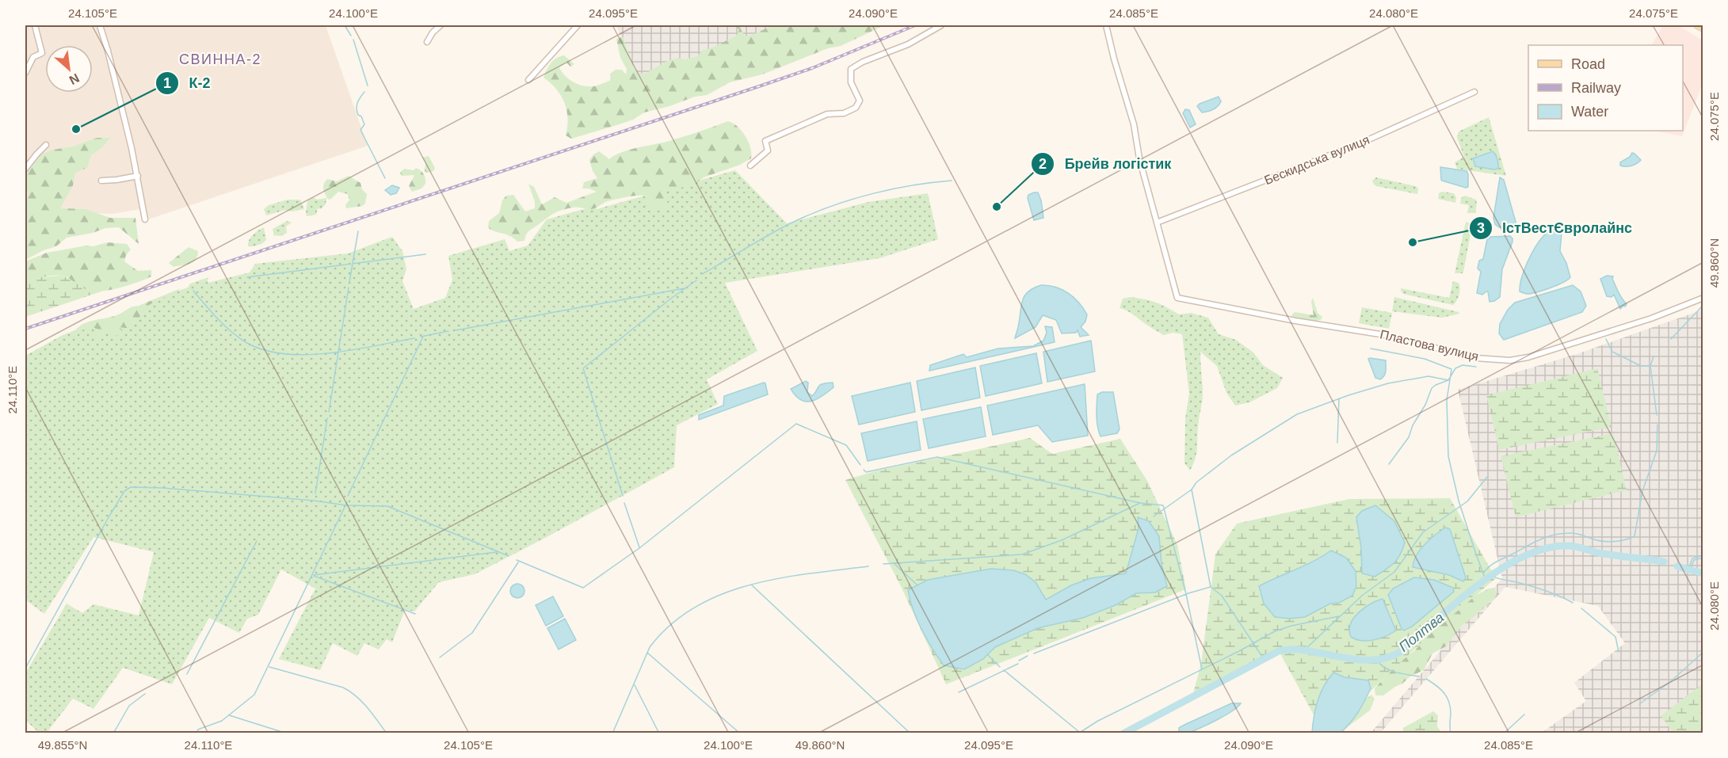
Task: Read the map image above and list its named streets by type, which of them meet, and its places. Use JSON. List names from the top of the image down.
{
  "streets": {
    "street": ["Бескидська вулиця", "Пластова вулиця"]
  },
  "crossings": [
    ["Бескидська вулиця", "Пластова вулиця"]
  ],
  "districts": ["СВИННА-2"],
  "water": ["Полтва"],
  "places": ["К-2", "Брейв логістик", "ІстВестЄвролайнс"],
  "legend": ["Road", "Railway", "Water"],
  "north": "bottom right",
  "coordinates": [
    "24.105°E",
    "24.100°E",
    "24.095°E",
    "24.090°E",
    "24.085°E",
    "24.080°E",
    "24.075°E",
    "49.860°N",
    "24.110°E",
    "49.855°N"
  ]
}
